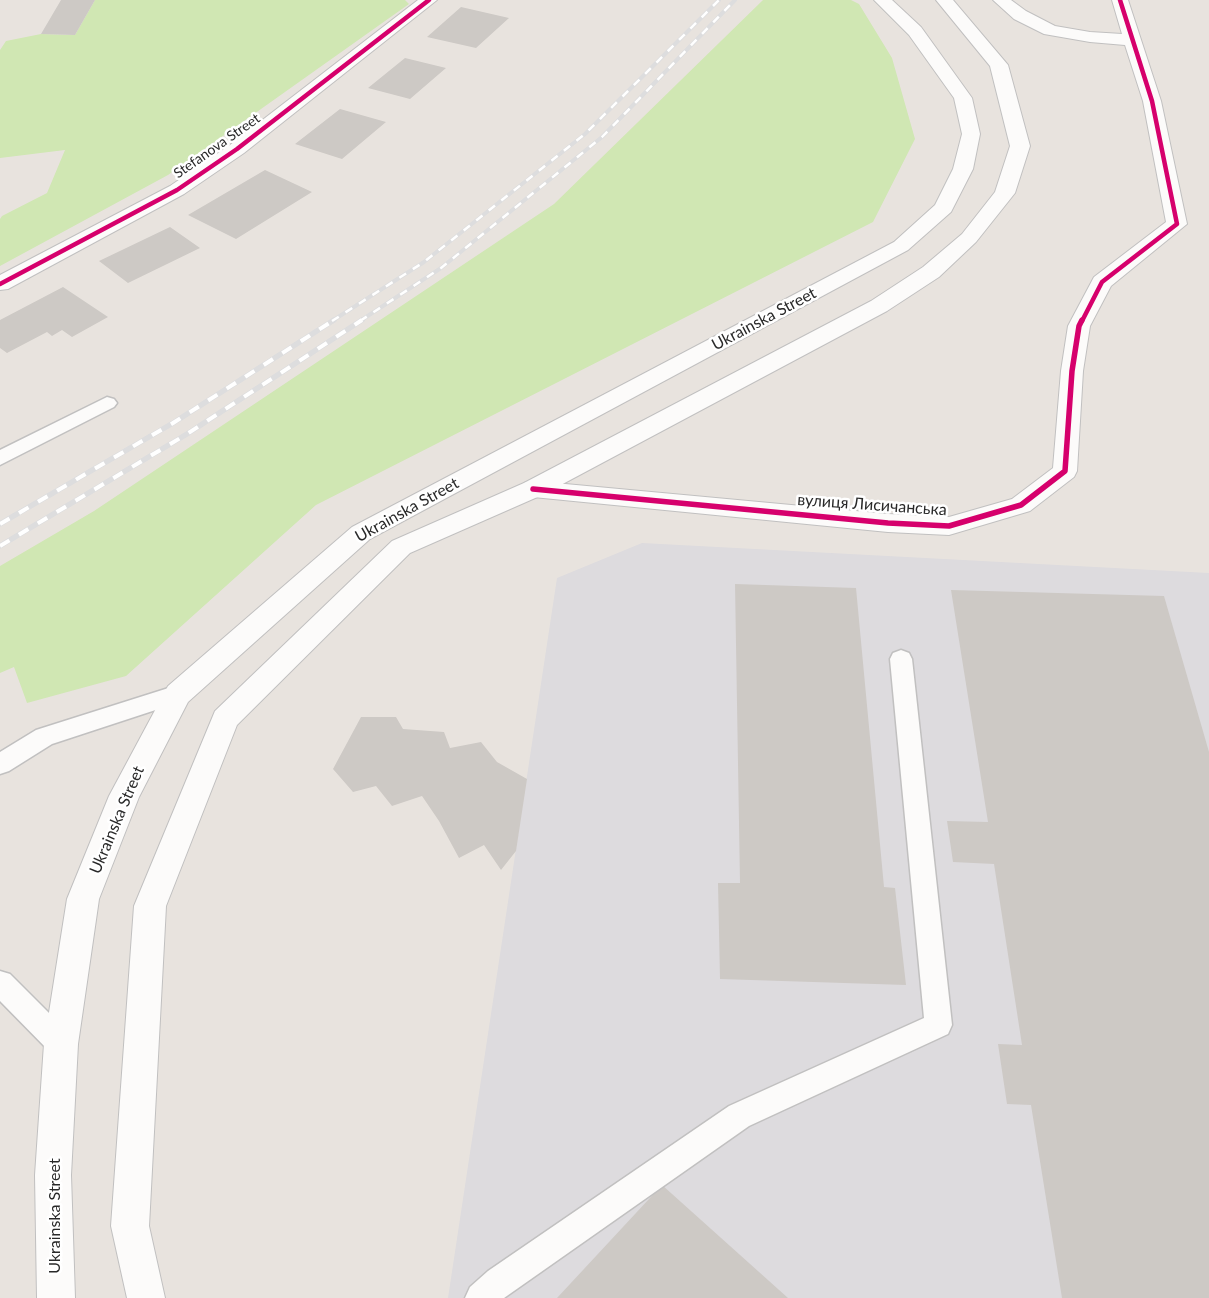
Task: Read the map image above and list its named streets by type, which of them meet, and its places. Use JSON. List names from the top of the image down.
{
  "streets": {
    "main road": ["Stefanova Street", "Ukrainska Street", "вулиця Лисичанська"]
  },
  "crossings": [
    ["Ukrainska Street", "вулиця Лисичанська"]
  ]
}
